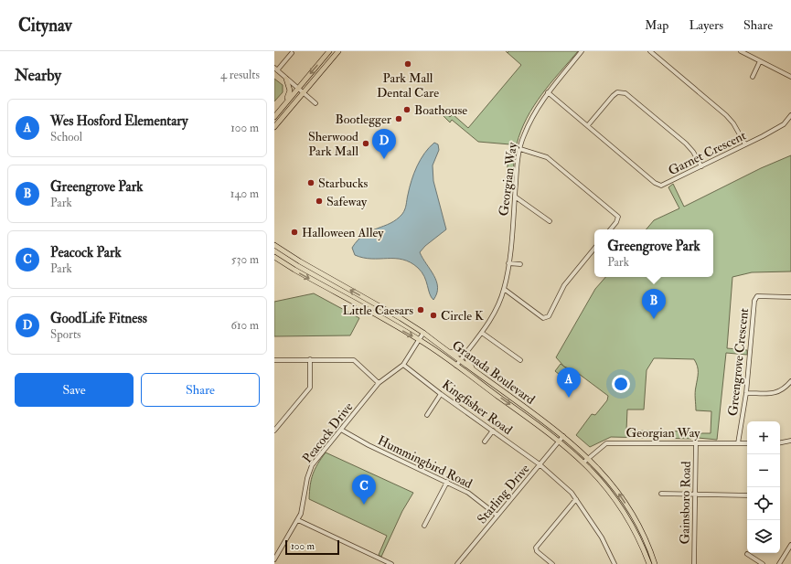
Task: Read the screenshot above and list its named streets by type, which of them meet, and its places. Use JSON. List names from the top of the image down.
{
  "streets": {
    "main road": ["Granada Boulevard"],
    "street": [
      "Garnet Crescent",
      "Georgian Way",
      "Greengrove Crescent",
      "Kingfisher Road",
      "Peacock Drive",
      "Hummingbird Road",
      "Starling Drive",
      "Gainsboro Road"
    ]
  },
  "crossings": [
    ["Garnet Crescent", "Georgian Way"],
    ["Georgian Way", "Greengrove Crescent"],
    ["Georgian Way", "Granada Boulevard"],
    ["Georgian Way", "Gainsboro Road"],
    ["Granada Boulevard", "Peacock Drive"],
    ["Granada Boulevard", "Starling Drive"],
    ["Kingfisher Road", "Peacock Drive"],
    ["Kingfisher Road", "Starling Drive"],
    ["Peacock Drive", "Hummingbird Road"],
    ["Hummingbird Road", "Starling Drive"]
  ],
  "places": [
    "Park Mall Dental Care",
    "Boathouse",
    "Bootlegger",
    "Sherwood Park Mall",
    "Starbucks",
    "Safeway",
    "Halloween Alley",
    "Little Caesars",
    "Circle K"
  ],
  "scale_bar": "100 m",
  "page": {
    "header": "Citynav",
    "nav": ["Map", "Layers", "Share"],
    "heading": ["Nearby", "4 results"],
    "list": [
      {
        "mark": "A",
        "name": "Wes Hosford Elementary",
        "note": "School",
        "value": "100 m"
      },
      {
        "mark": "B",
        "name": "Greengrove Park",
        "note": "Park",
        "value": "140 m"
      },
      {
        "mark": "C",
        "name": "Peacock Park",
        "note": "Park",
        "value": "530 m"
      },
      {
        "mark": "D",
        "name": "GoodLife Fitness",
        "note": "Sports",
        "value": "610 m"
      }
    ],
    "pins": [
      "D",
      "B",
      "A",
      "C"
    ],
    "popup": ["Greengrove Park", "Park"],
    "buttons": ["Save", "Share"],
    "map_buttons": ["+", "−"],
    "scale": "100 m"
  }
}
